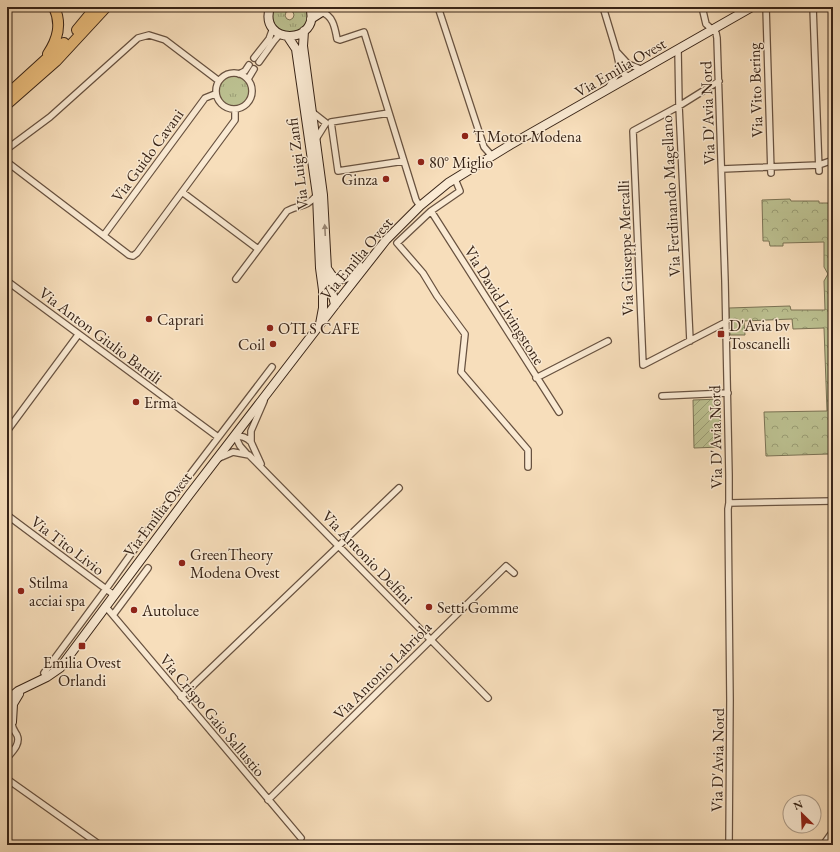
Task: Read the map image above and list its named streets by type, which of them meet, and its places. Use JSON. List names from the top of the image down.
{
  "streets": {
    "main road": ["Via Emilia Ovest", "Via Luigi Zanfi"],
    "street": [
      "Via Vito Bering",
      "Via D'Avia Nord",
      "Via Guido Cavani",
      "Via Ferdinando Magellano",
      "Via Giuseppe Mercalli",
      "Via David Livingstone",
      "Via Anton Giulio Barrili",
      "Via Tito Livio",
      "Via Antonio Delfini",
      "Via Antonio Labriola",
      "Via Crispo Gaio Sallustio"
    ]
  },
  "crossings": [
    ["Via Emilia Ovest", "Via D'Avia Nord"],
    ["Via Emilia Ovest", "Via Luigi Zanfi"],
    ["Via Emilia Ovest", "Via Ferdinando Magellano"],
    ["Via Emilia Ovest", "Via Anton Giulio Barrili"],
    ["Via Emilia Ovest", "Via Tito Livio"],
    ["Via Emilia Ovest", "Via Crispo Gaio Sallustio"],
    ["Via Ferdinando Magellano", "Via Giuseppe Mercalli"],
    ["Via Antonio Delfini", "Via Antonio Labriola"],
    ["Via Antonio Labriola", "Via Crispo Gaio Sallustio"]
  ],
  "places": {
    "other": [
      "T Motor Modena",
      "80° Miglio",
      "Ginza",
      "Caprari",
      "OTI S CAFE",
      "Coil",
      "Erma",
      "GreenTheory Modena Ovest",
      "Stilma acciai spa",
      "Setti Gomme",
      "Autoluce"
    ],
    "transit": ["D'Avia bv Toscanelli", "Emilia Ovest Orlandi"]
  },
  "north": "top left"
}
